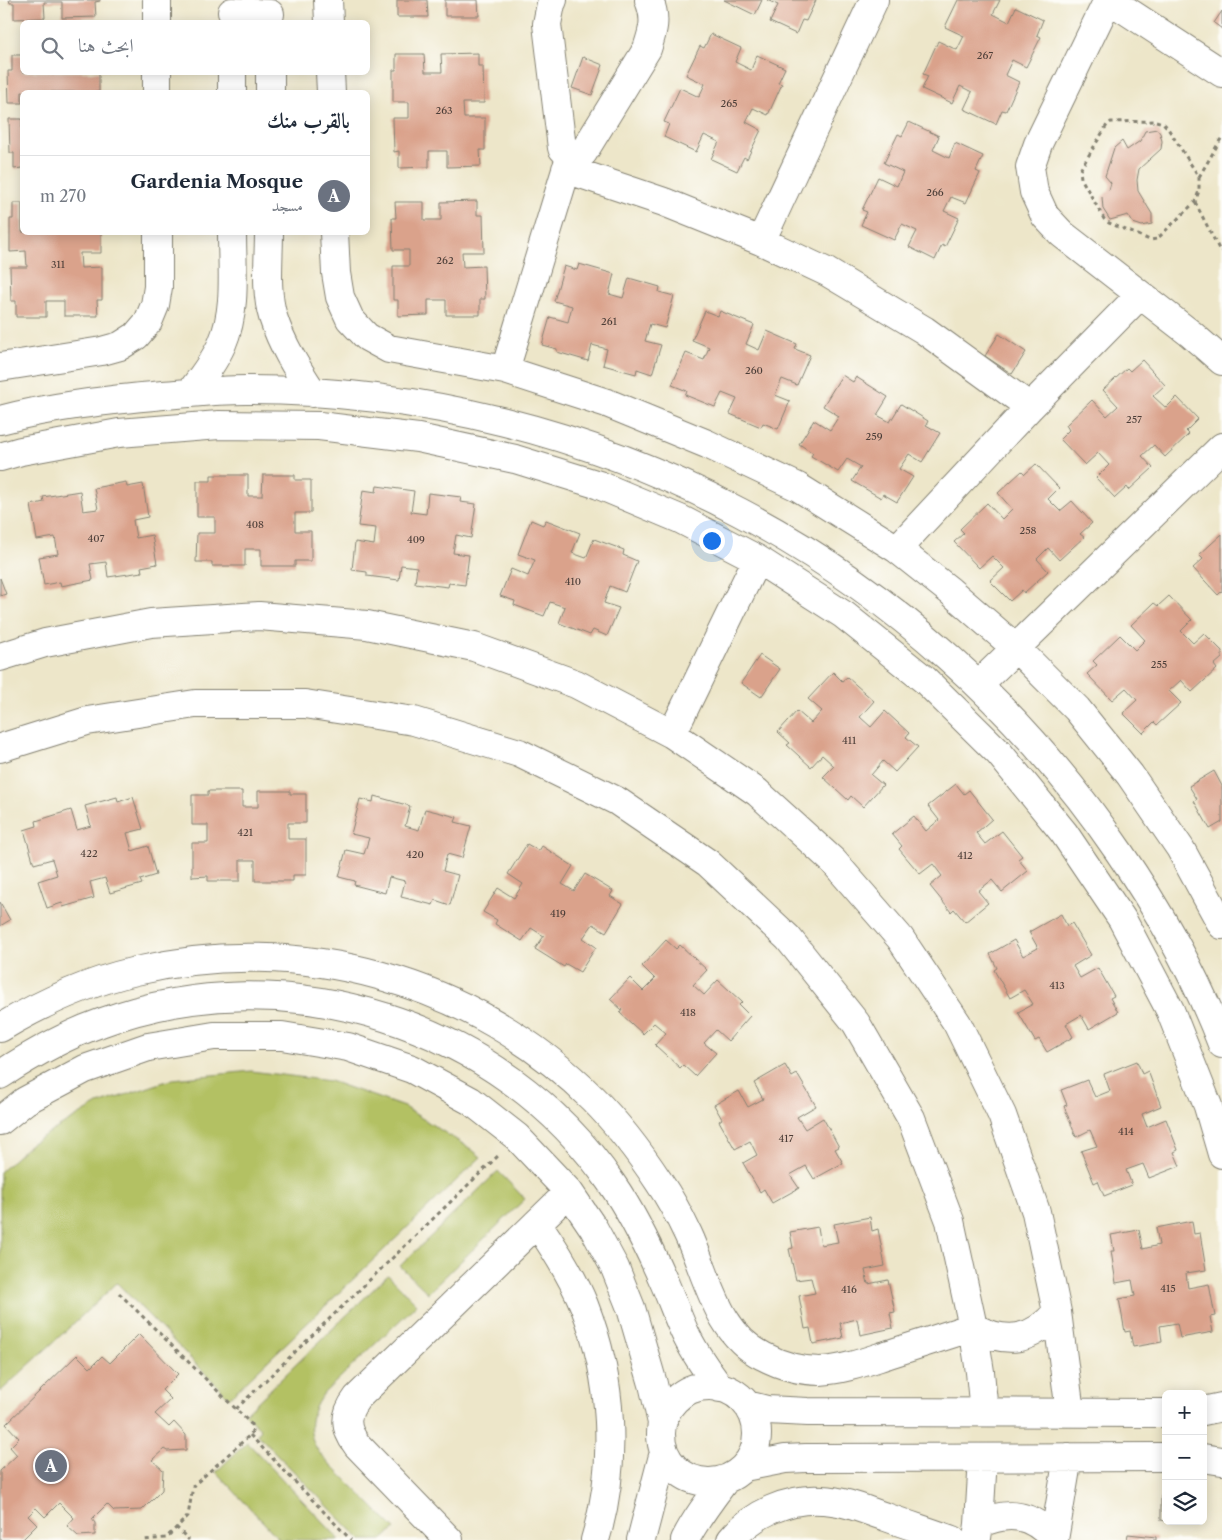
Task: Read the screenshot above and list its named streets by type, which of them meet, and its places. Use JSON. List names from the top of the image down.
{
  "house_numbers": [
    "267",
    "265",
    "263",
    "266",
    "262",
    "311",
    "261",
    "260",
    "257",
    "259",
    "408",
    "258",
    "407",
    "409",
    "410",
    "255",
    "411",
    "421",
    "422",
    "420",
    "412",
    "419",
    "413",
    "418",
    "414",
    "417",
    "415",
    "416"
  ],
  "page": {
    "search": "ابحث هنا",
    "heading": "بالقرب منك",
    "list": [
      {
        "mark": "A",
        "name": "Gardenia Mosque",
        "note": "مسجد",
        "value": "270 m"
      }
    ],
    "map_buttons": ["+", "−"],
    "pins": "A"
  }
}
